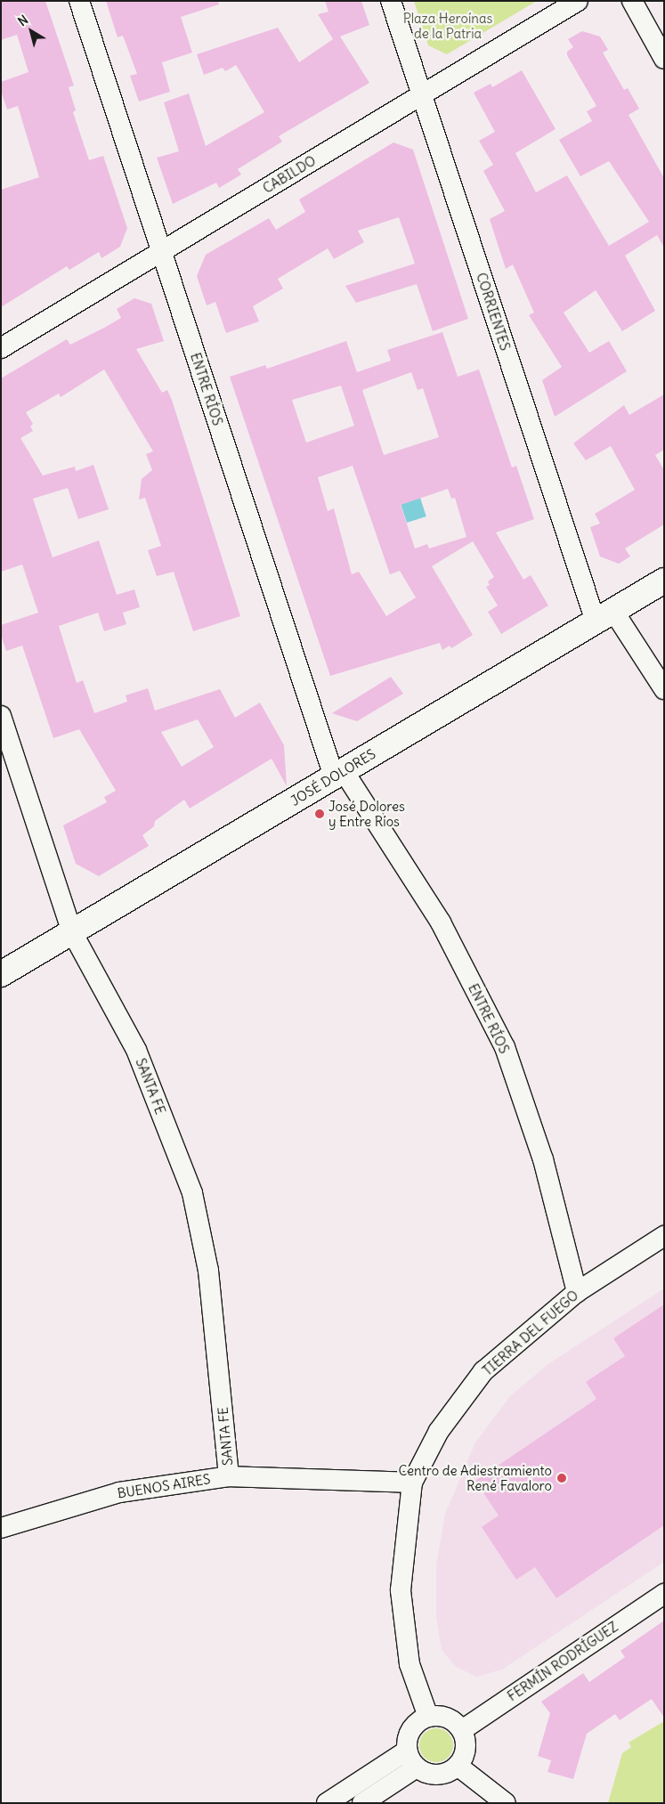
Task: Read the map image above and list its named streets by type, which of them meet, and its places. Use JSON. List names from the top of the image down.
{
  "streets": {
    "street": [
      "CABILDO",
      "CORRIENTES",
      "ENTRE RÍOS",
      "JOSÉ DOLORES",
      "SANTA FE",
      "TIERRA DEL FUEGO",
      "BUENOS AIRES",
      "FERMÍN RODRÍGUEZ"
    ]
  },
  "crossings": [
    ["CABILDO", "CORRIENTES"],
    ["CABILDO", "ENTRE RÍOS"],
    ["CORRIENTES", "JOSÉ DOLORES"],
    ["ENTRE RÍOS", "JOSÉ DOLORES"],
    ["ENTRE RÍOS", "TIERRA DEL FUEGO"],
    ["JOSÉ DOLORES", "SANTA FE"],
    ["SANTA FE", "BUENOS AIRES"],
    ["TIERRA DEL FUEGO", "BUENOS AIRES"],
    ["TIERRA DEL FUEGO", "FERMÍN RODRÍGUEZ"]
  ],
  "parks": ["Plaza Heroínas de la Patria"],
  "places": ["José Dolores y Entre Ríos", "Centro de Adiestramiento René Favaloro"],
  "north": "top left"
}
